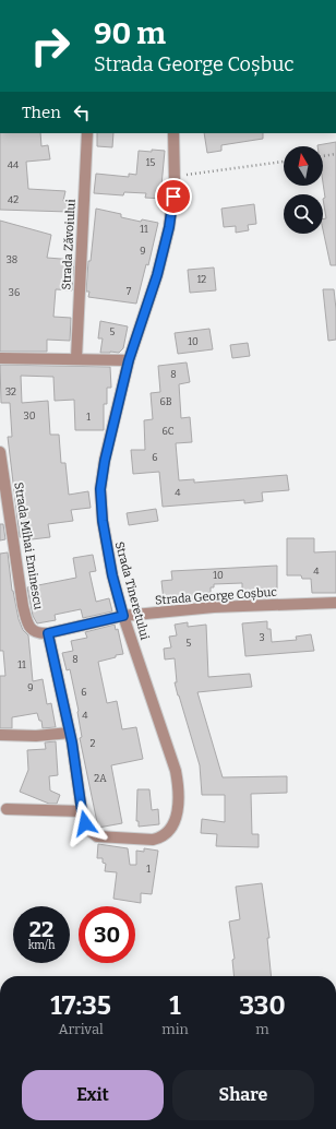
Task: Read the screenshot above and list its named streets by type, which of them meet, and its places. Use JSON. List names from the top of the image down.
{
  "streets": {
    "street": [
      "Strada Zăvoiului",
      "Strada Mihai Eminescu",
      "Strada Tineretului",
      "Strada George Coșbuc"
    ]
  },
  "crossings": [
    ["Strada Mihai Eminescu", "Strada George Coșbuc"],
    ["Strada Tineretului", "Strada George Coșbuc"]
  ],
  "house_numbers": [
    "15",
    "44",
    "42",
    "11",
    "9",
    "38",
    "12",
    "7",
    "36",
    "5",
    "10",
    "8",
    "32",
    "6B",
    "30",
    "1",
    "6C",
    "6",
    "4",
    "4",
    "10",
    "3",
    "5",
    "8",
    "11",
    "9",
    "6",
    "4",
    "2",
    "2A",
    "1"
  ],
  "north": "top",
  "page": {
    "turn": ["90 m", "Strada George Coșbuc"],
    "then": "Then",
    "speed": "22 km/h",
    "limit": "30",
    "eta": [
      "17:35",
      "Arrival",
      "1",
      "min",
      "330",
      "m"
    ],
    "buttons": ["Exit", "Share"]
  }
}
